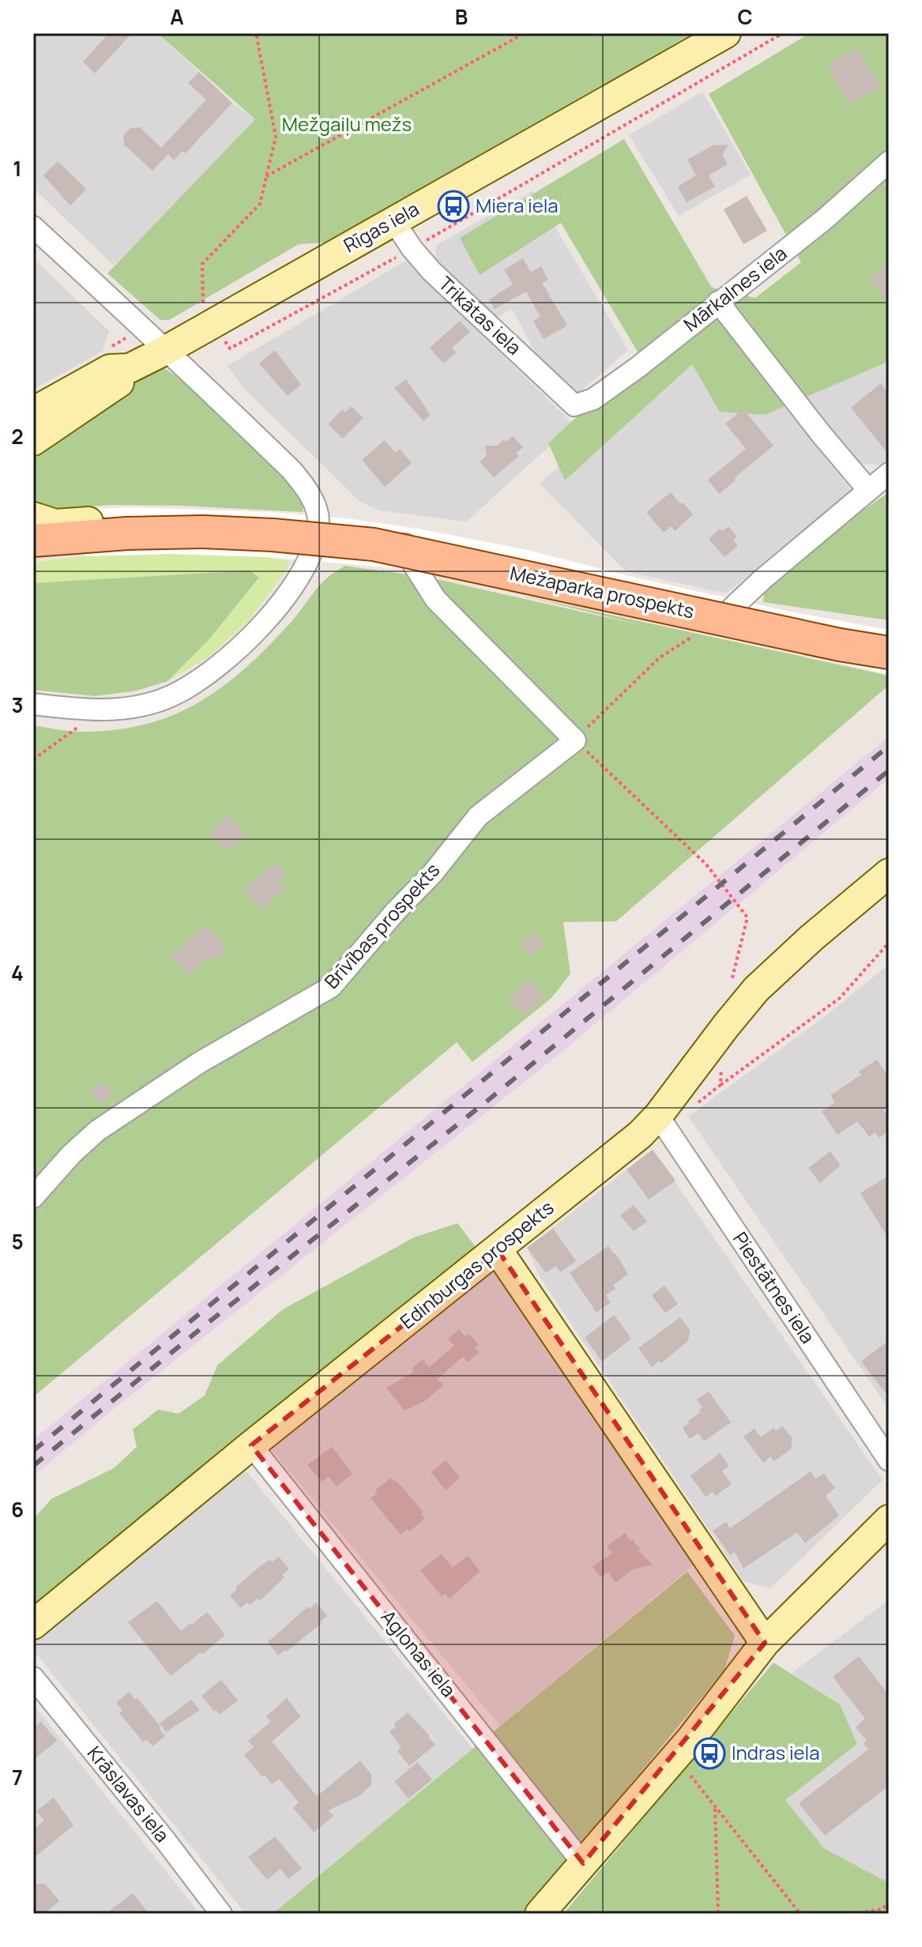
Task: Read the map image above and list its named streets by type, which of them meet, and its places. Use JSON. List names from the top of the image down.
{
  "streets": {
    "main road": ["Mežaparka prospekts"],
    "street": [
      "Rīgas iela",
      "Mārkalnes iela",
      "Trikātas iela",
      "Brīvības prospekts",
      "Edinburgas prospekts",
      "Piestātnes iela",
      "Aglonas iela",
      "Krāslavas iela"
    ]
  },
  "crossings": [
    ["Rīgas iela", "Trikātas iela"],
    ["Mārkalnes iela", "Trikātas iela"],
    ["Edinburgas prospekts", "Piestātnes iela"],
    ["Edinburgas prospekts", "Aglonas iela"]
  ],
  "parks": ["Mežgaiļu mežs"],
  "places": {
    "bus stop": ["Miera iela", "Indras iela"]
  },
  "grid": {
    "columns": ["A", "B", "C"],
    "rows": [
      "1",
      "2",
      "3",
      "4",
      "5",
      "6",
      "7"
    ]
  }
}
